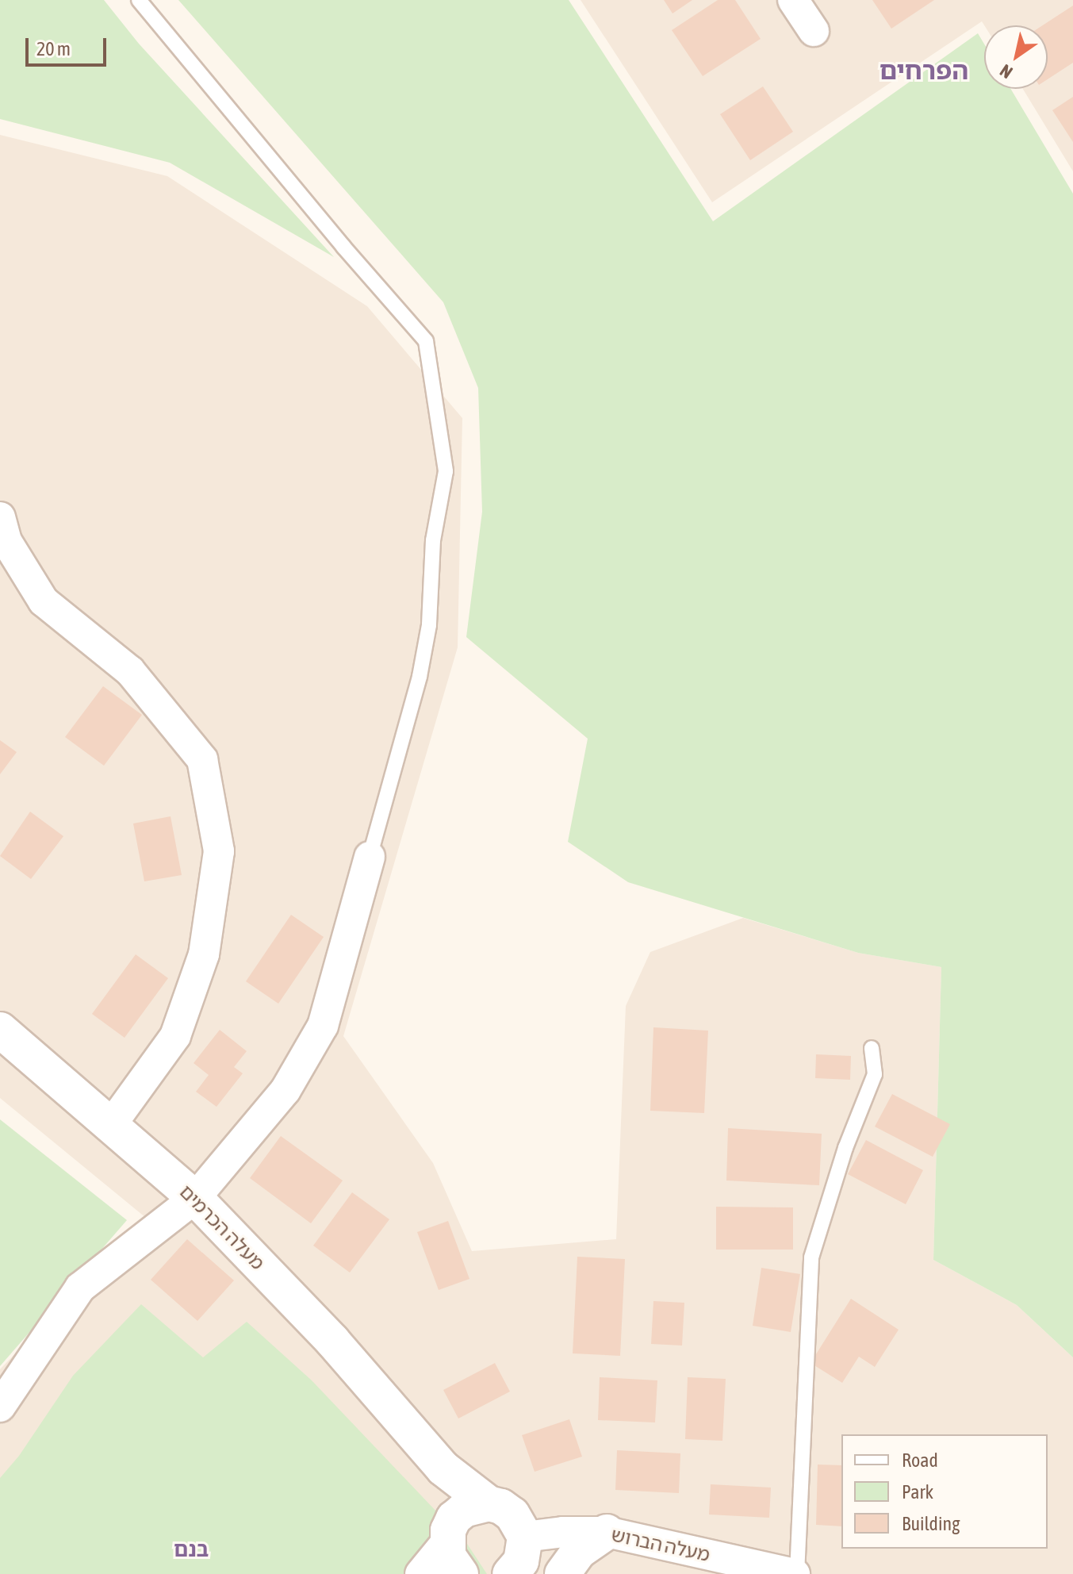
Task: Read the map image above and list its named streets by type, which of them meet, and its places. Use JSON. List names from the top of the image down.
{
  "streets": {
    "street": ["מעלה הכרמים", "מעלה הברוש"]
  },
  "crossings": [
    ["מעלה הכרמים", "מעלה הברוש"]
  ],
  "districts": ["הפרחים", "בנם"],
  "legend": ["Road", "Park", "Building"],
  "scale_bar": "20 m",
  "north": "bottom left"
}
